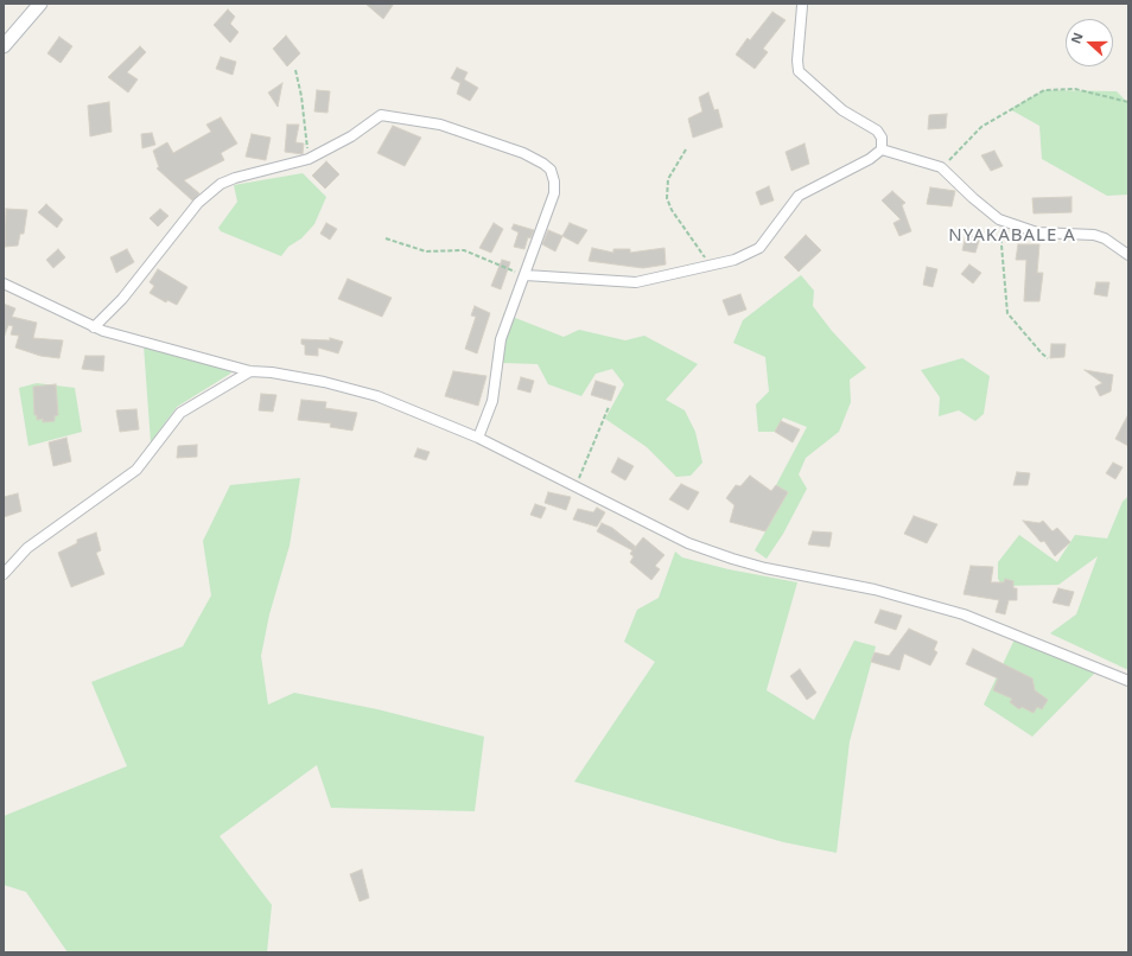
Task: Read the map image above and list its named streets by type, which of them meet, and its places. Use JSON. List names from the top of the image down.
{
  "districts": ["NYAKABALE A"],
  "north": "left"
}
